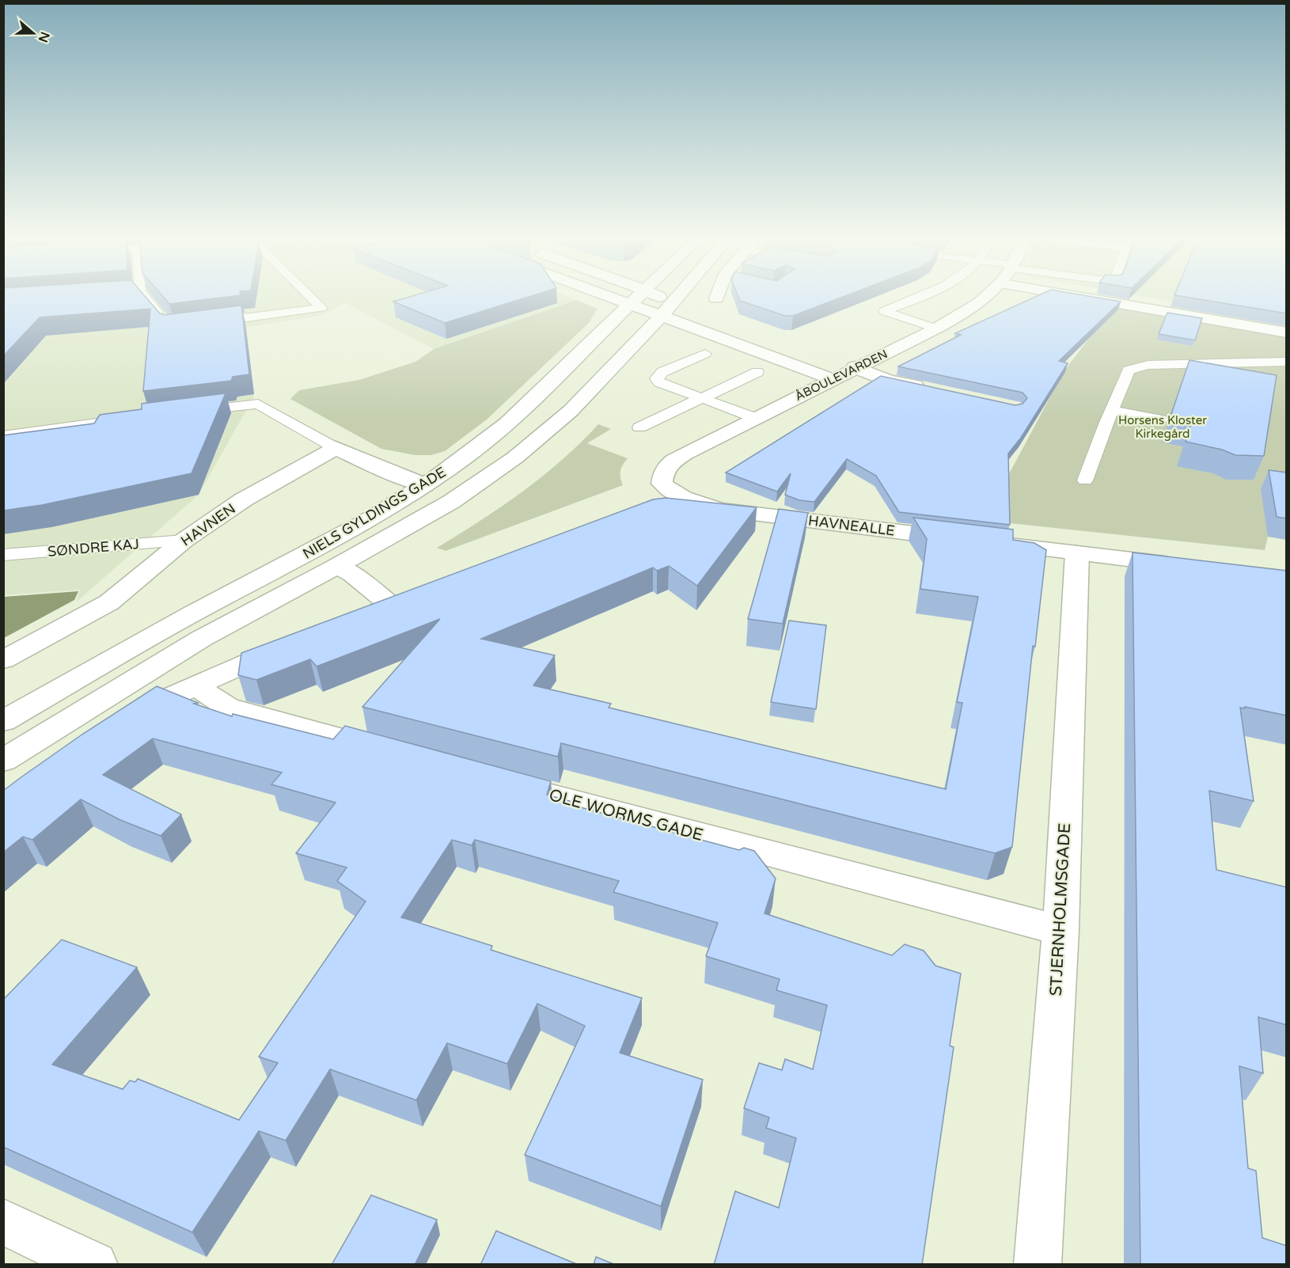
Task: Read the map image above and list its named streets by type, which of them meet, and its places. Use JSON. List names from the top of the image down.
{
  "streets": {
    "street": [
      "ÅBOULEVARDEN",
      "NIELS GYLDINGS GADE",
      "HAVNEN",
      "HAVNEALLE",
      "OLE WORMS GADE",
      "STJERNHOLMSGADE"
    ],
    "lane": ["SØNDRE KAJ"]
  },
  "crossings": [
    ["ÅBOULEVARDEN", "HAVNEALLE"],
    ["HAVNEN", "SØNDRE KAJ"],
    ["HAVNEALLE", "STJERNHOLMSGADE"],
    ["OLE WORMS GADE", "STJERNHOLMSGADE"]
  ],
  "parks": ["Horsens Kloster Kirkegård"],
  "north": "right"
}
